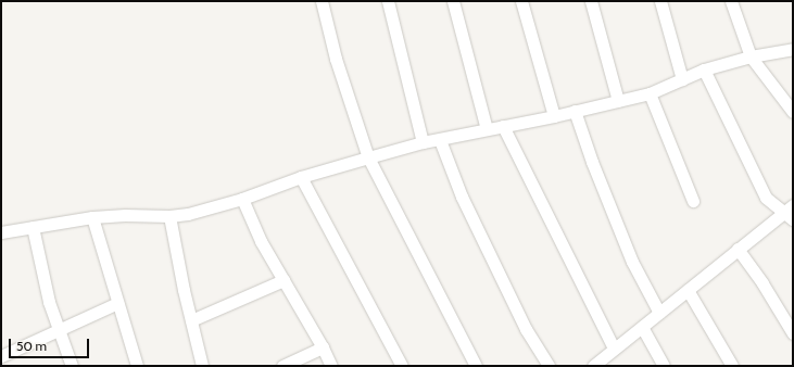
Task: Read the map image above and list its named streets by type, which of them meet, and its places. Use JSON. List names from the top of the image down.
{
  "scale_bar": "50 m"
}
